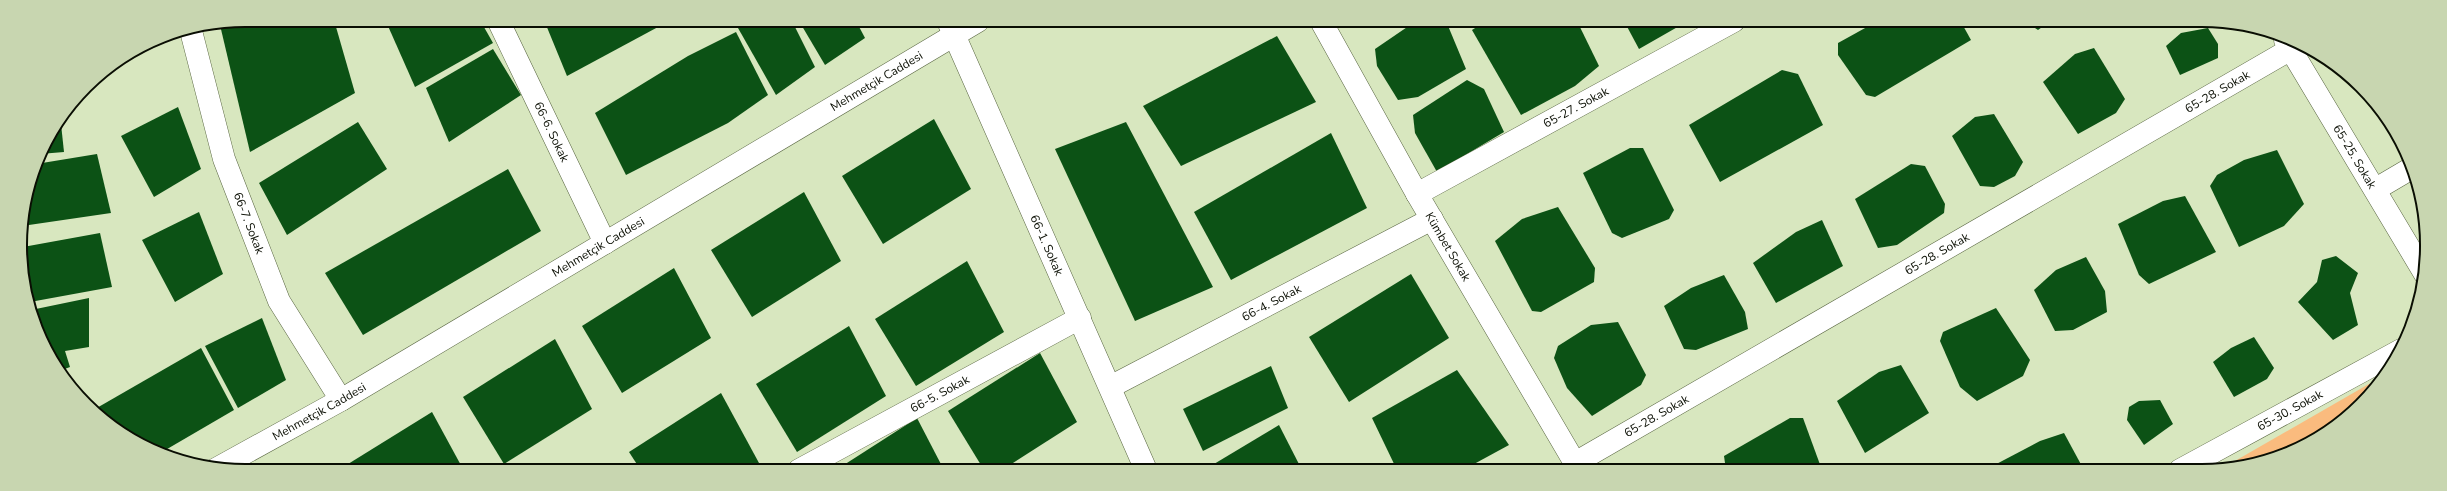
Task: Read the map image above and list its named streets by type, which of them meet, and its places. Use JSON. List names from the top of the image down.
{
  "streets": {
    "street": [
      "Mehmetçik Caddesi",
      "65-28. Sokak",
      "65-27. Sokak",
      "66-6. Sokak",
      "65-25. Sokak",
      "66-7. Sokak",
      "66-1. Sokak",
      "Kümbet Sokak",
      "66-4. Sokak",
      "66-5. Sokak",
      "65-30. Sokak"
    ]
  },
  "crossings": [
    ["Mehmetçik Caddesi", "66-6. Sokak"],
    ["Mehmetçik Caddesi", "66-7. Sokak"],
    ["Mehmetçik Caddesi", "66-1. Sokak"],
    ["65-27. Sokak", "Kümbet Sokak"],
    ["66-1. Sokak", "66-4. Sokak"],
    ["66-1. Sokak", "66-5. Sokak"],
    ["Kümbet Sokak", "66-4. Sokak"]
  ]
}
